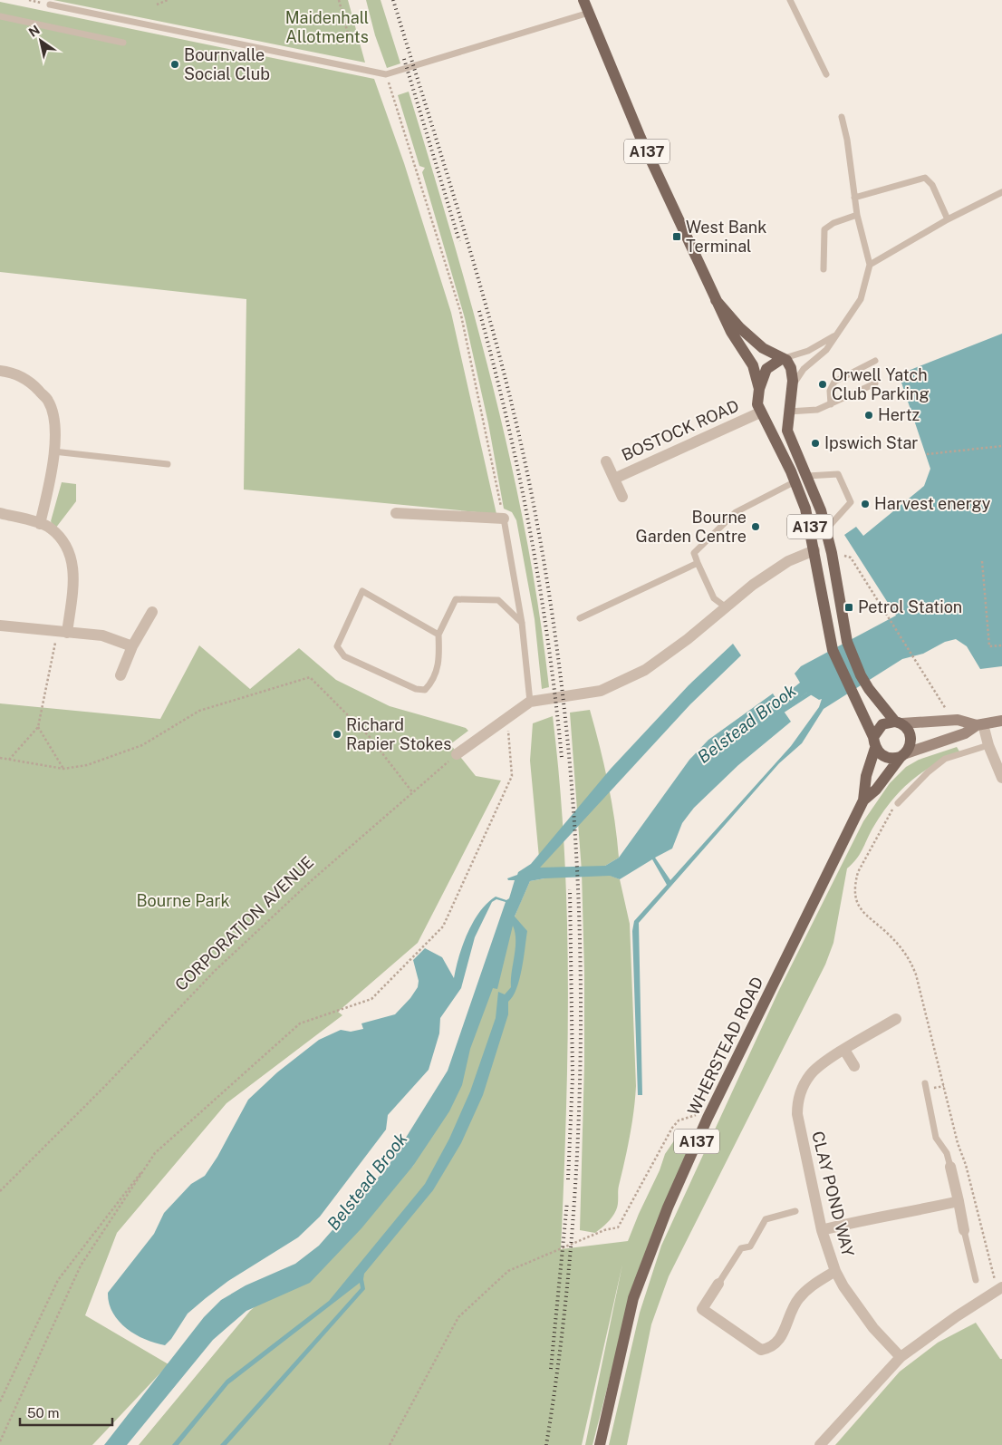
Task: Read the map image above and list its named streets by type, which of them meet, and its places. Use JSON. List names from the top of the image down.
{
  "streets": {
    "main road": ["A137", "WHERSTEAD ROAD"],
    "street": ["BOSTOCK ROAD", "CLAY POND WAY"],
    "path": ["CORPORATION AVENUE"]
  },
  "crossings": [
    ["A137", "BOSTOCK ROAD"],
    ["A137", "WHERSTEAD ROAD"]
  ],
  "water": ["Belstead Brook"],
  "parks": ["Maidenhall Allotments", "Bourne Park"],
  "places": {
    "other": [
      "Bournvalle Social Club",
      "Orwell Yatch Club Parking",
      "Hertz",
      "Ipswich Star",
      "Harvest energy",
      "Bourne Garden Centre",
      "Richard Rapier Stokes"
    ],
    "transit": ["West Bank Terminal", "Petrol Station"]
  },
  "scale_bar": "50 m",
  "north": "top left"
}
